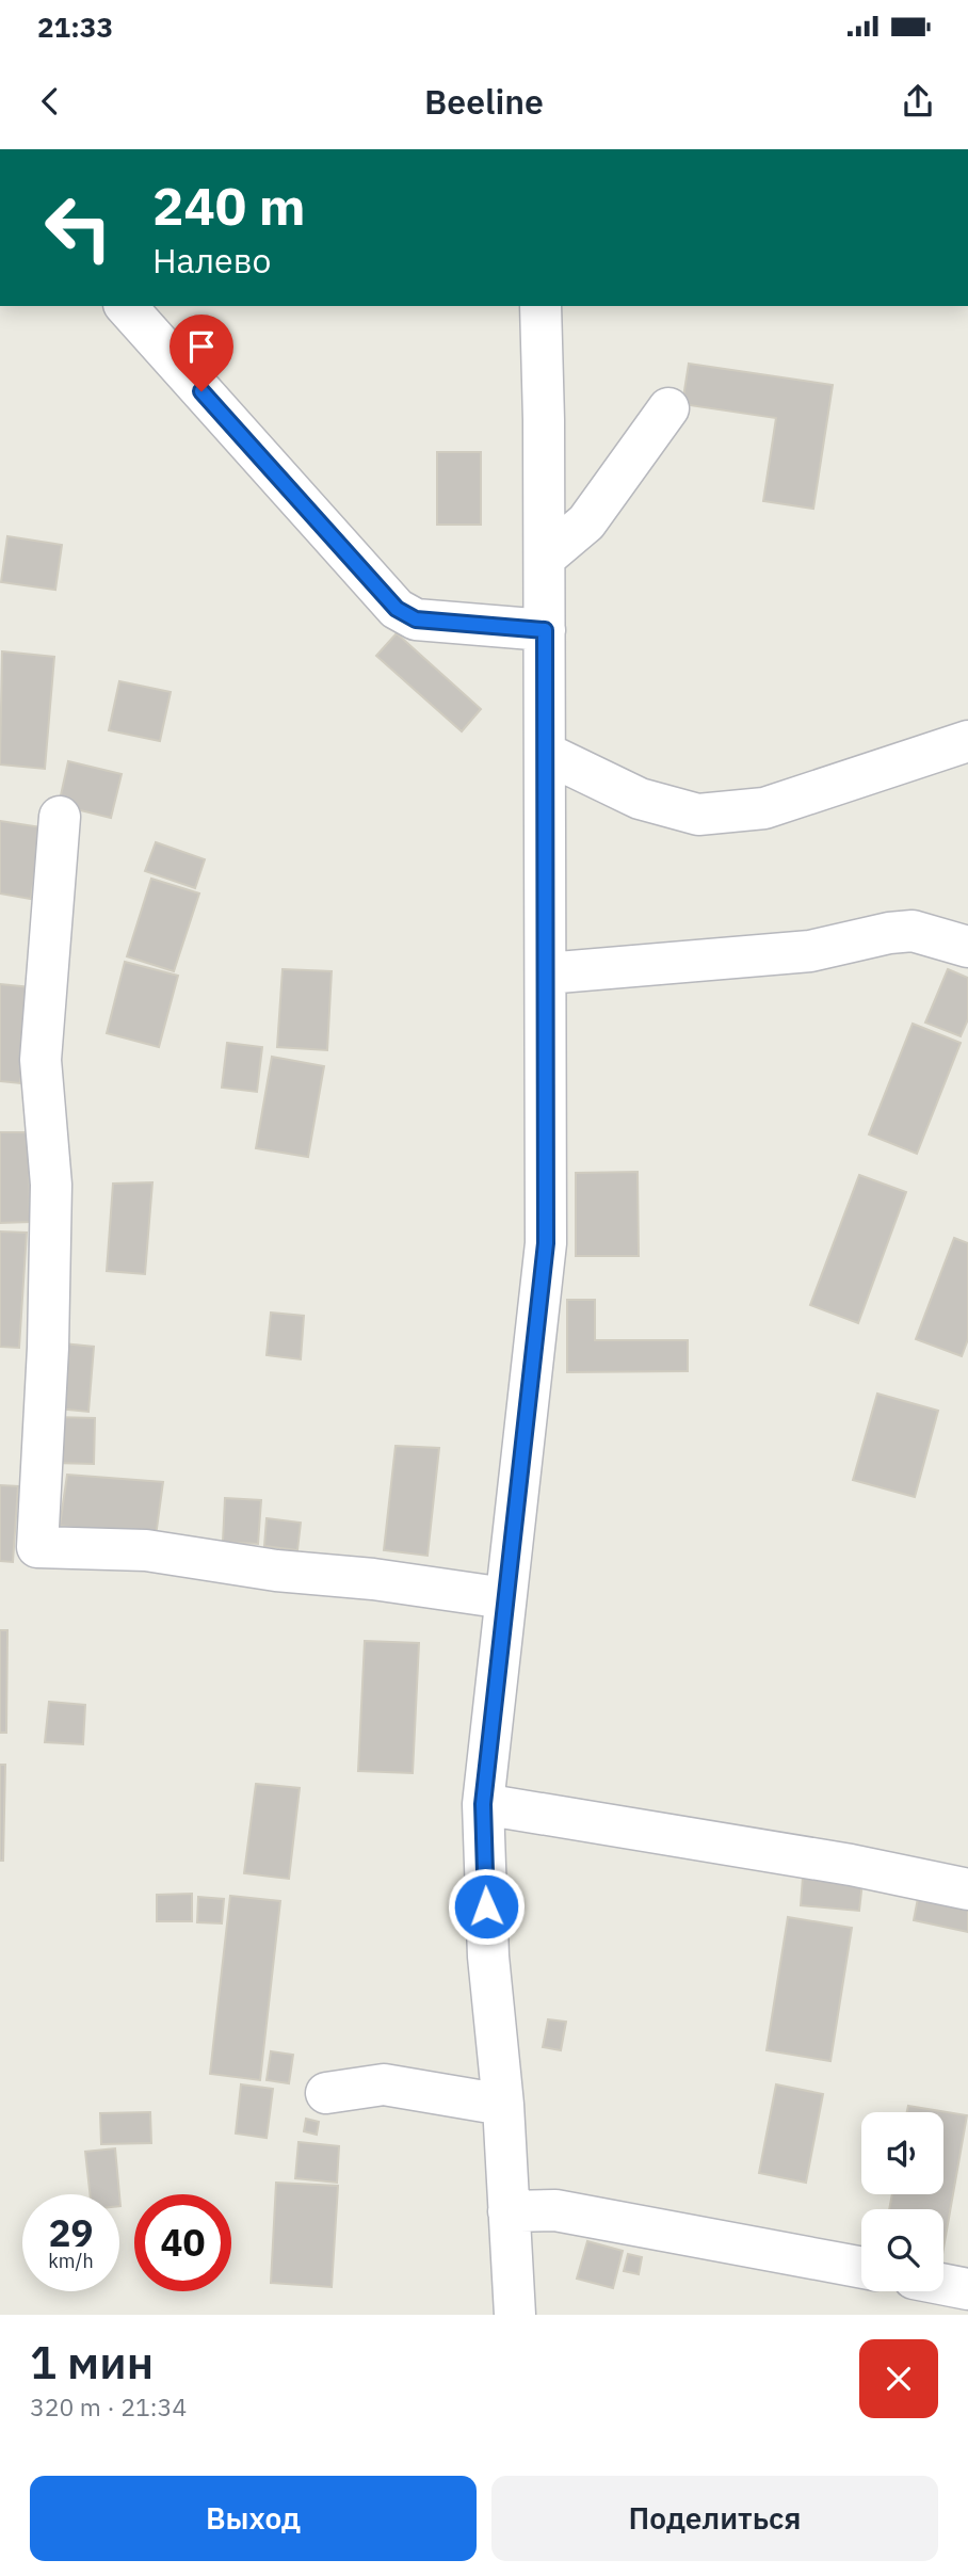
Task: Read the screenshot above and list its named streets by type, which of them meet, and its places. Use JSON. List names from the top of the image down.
{
  "page": {
    "status": "21:33",
    "header": "Beeline",
    "turn": ["240 m", "Налево"],
    "speed": "29 km/h",
    "limit": "40",
    "heading": ["1 мин", "320 m · 21:34"],
    "buttons": ["Выход", "Поделиться"]
  }
}
